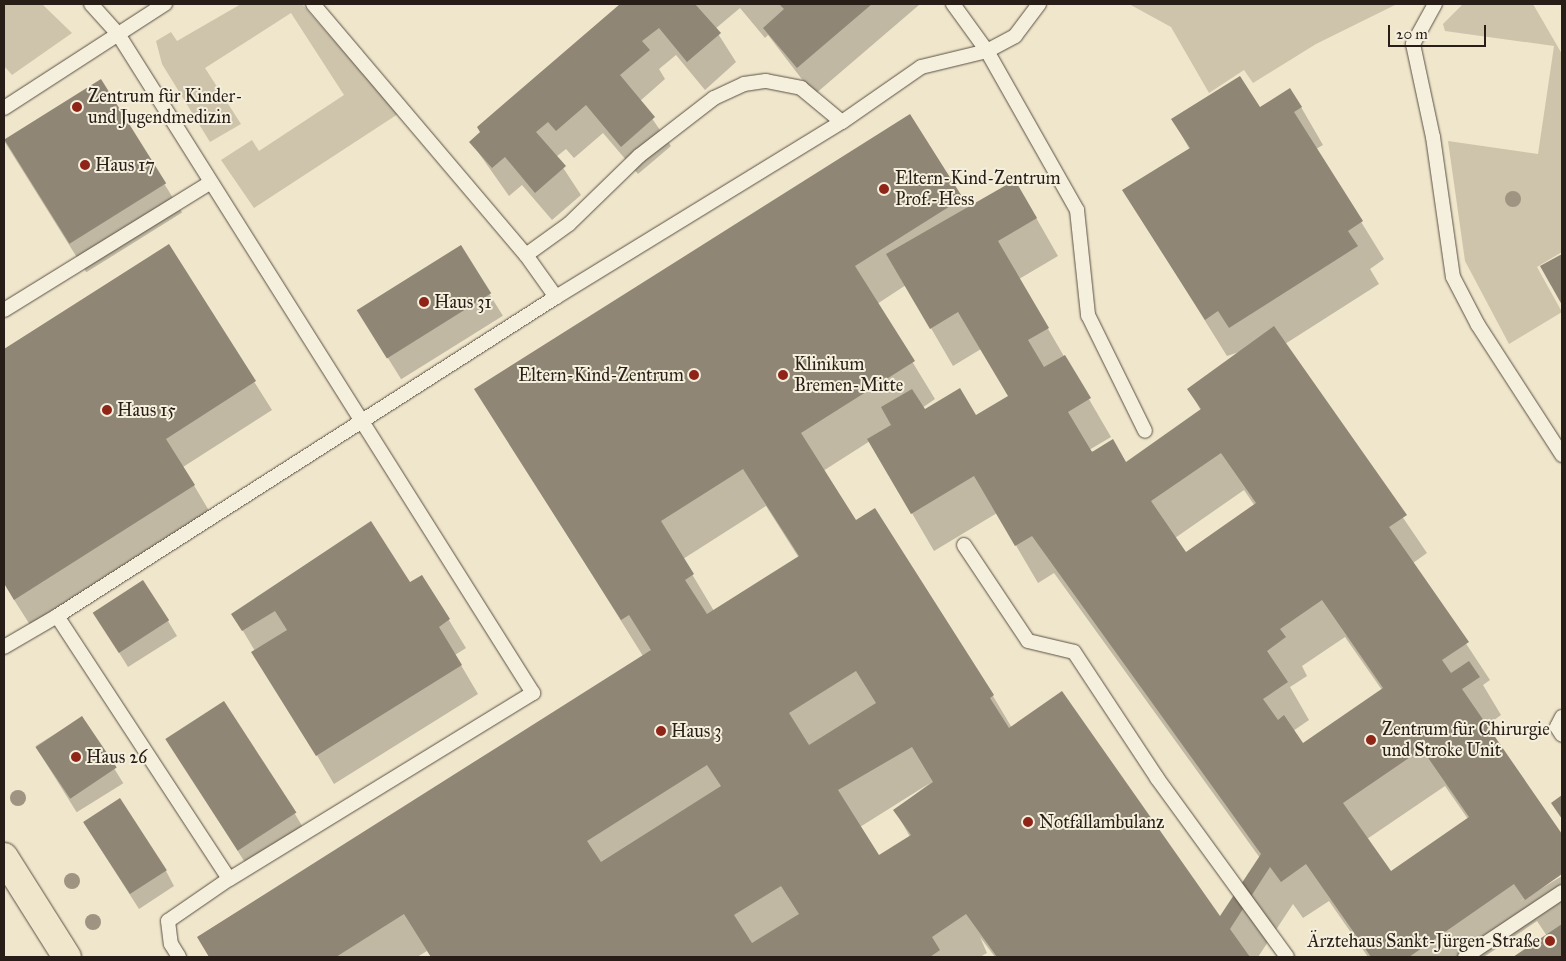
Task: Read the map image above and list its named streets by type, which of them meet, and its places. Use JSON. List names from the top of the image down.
{
  "places": [
    "Zentrum für Kinder- und Jugendmedizin",
    "Haus 17",
    "Eltern-Kind-Zentrum Prof.-Hess",
    "Haus 31",
    "Eltern-Kind-Zentrum",
    "Klinikum Bremen-Mitte",
    "Haus 15",
    "Haus 3",
    "Zentrum für Chirurgie und Stroke Unit",
    "Haus 26",
    "Notfallambulanz",
    "Ärztehaus Sankt-Jürgen-Straße"
  ],
  "scale_bar": "20 m"
}
